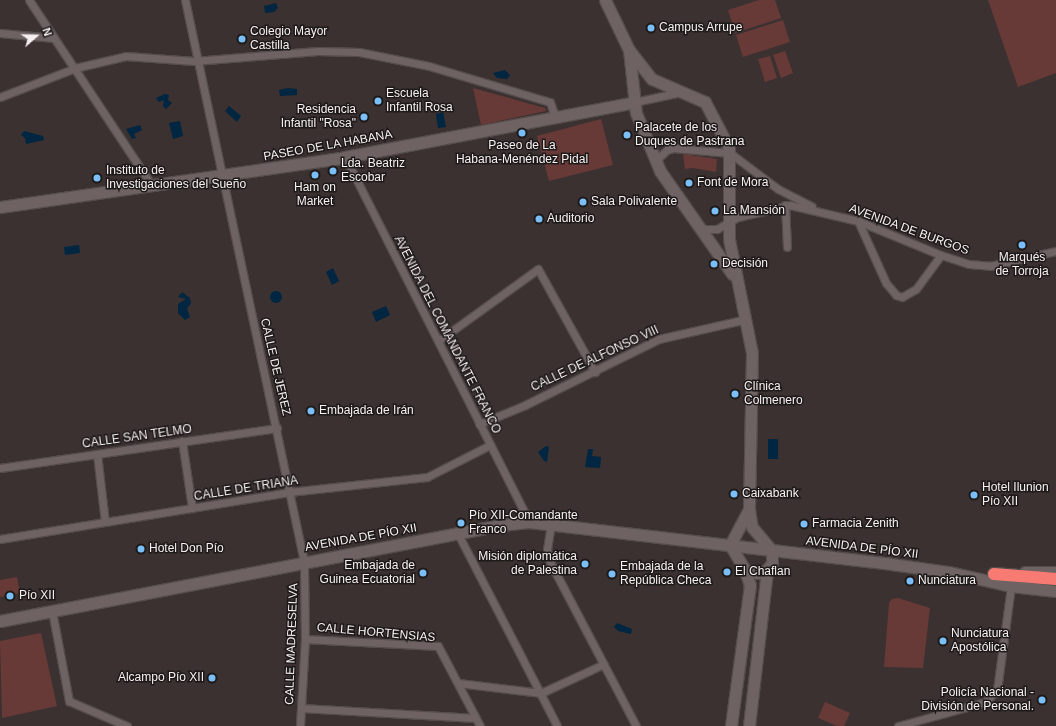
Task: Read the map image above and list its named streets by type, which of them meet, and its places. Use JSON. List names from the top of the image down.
{
  "streets": {
    "main road": ["PASEO DE LA HABANA", "AVENIDA DE PÍO XII"],
    "street": [
      "AVENIDA DE BURGOS",
      "AVENIDA DEL COMANDANTE FRANCO",
      "CALLE DE ALFONSO VIII",
      "CALLE DE JEREZ",
      "CALLE SAN TELMO",
      "CALLE DE TRIANA",
      "CALLE HORTENSIAS",
      "CALLE MADRESELVA"
    ]
  },
  "crossings": [
    ["PASEO DE LA HABANA", "AVENIDA DEL COMANDANTE FRANCO"],
    ["PASEO DE LA HABANA", "CALLE DE JEREZ"],
    ["AVENIDA DEL COMANDANTE FRANCO", "CALLE DE ALFONSO VIII"],
    ["AVENIDA DEL COMANDANTE FRANCO", "CALLE DE TRIANA"],
    ["AVENIDA DEL COMANDANTE FRANCO", "AVENIDA DE PÍO XII"],
    ["CALLE DE JEREZ", "CALLE SAN TELMO"],
    ["CALLE DE JEREZ", "CALLE DE TRIANA"],
    ["CALLE DE JEREZ", "AVENIDA DE PÍO XII"],
    ["CALLE DE JEREZ", "CALLE MADRESELVA"],
    ["AVENIDA DE PÍO XII", "CALLE MADRESELVA"],
    ["CALLE HORTENSIAS", "CALLE MADRESELVA"]
  ],
  "places": [
    "Campus Arrupe",
    "Colegio Mayor Castilla",
    "Escuela Infantil Rosa",
    "Residencia Infantil \"Rosa\"",
    "Paseo de La Habana-Menéndez Pidal",
    "Palacete de los Duques de Pastrana",
    "Lda. Beatriz Escobar",
    "Ham on Market",
    "Instituto de Investigaciones del Sueño",
    "Font de Mora",
    "Sala Polivalente",
    "La Mansión",
    "Auditorio",
    "Marqués de Torroja",
    "Decisión",
    "Clínica Colmenero",
    "Embajada de Irán",
    "Caixabank",
    "Hotel Ilunion Pío XII",
    "Pío XII-Comandante Franco",
    "Farmacia Zenith",
    "Hotel Don Pío",
    "Misión diplomática de Palestina",
    "El Chaflan",
    "Embajada de Guinea Ecuatorial",
    "Embajada de la República Checa",
    "Nunciatura",
    "Pío XII",
    "Nunciatura Apostólica",
    "Alcampo Pío XII",
    "Policía Nacional - División de Personal."
  ],
  "north": "right"
}
